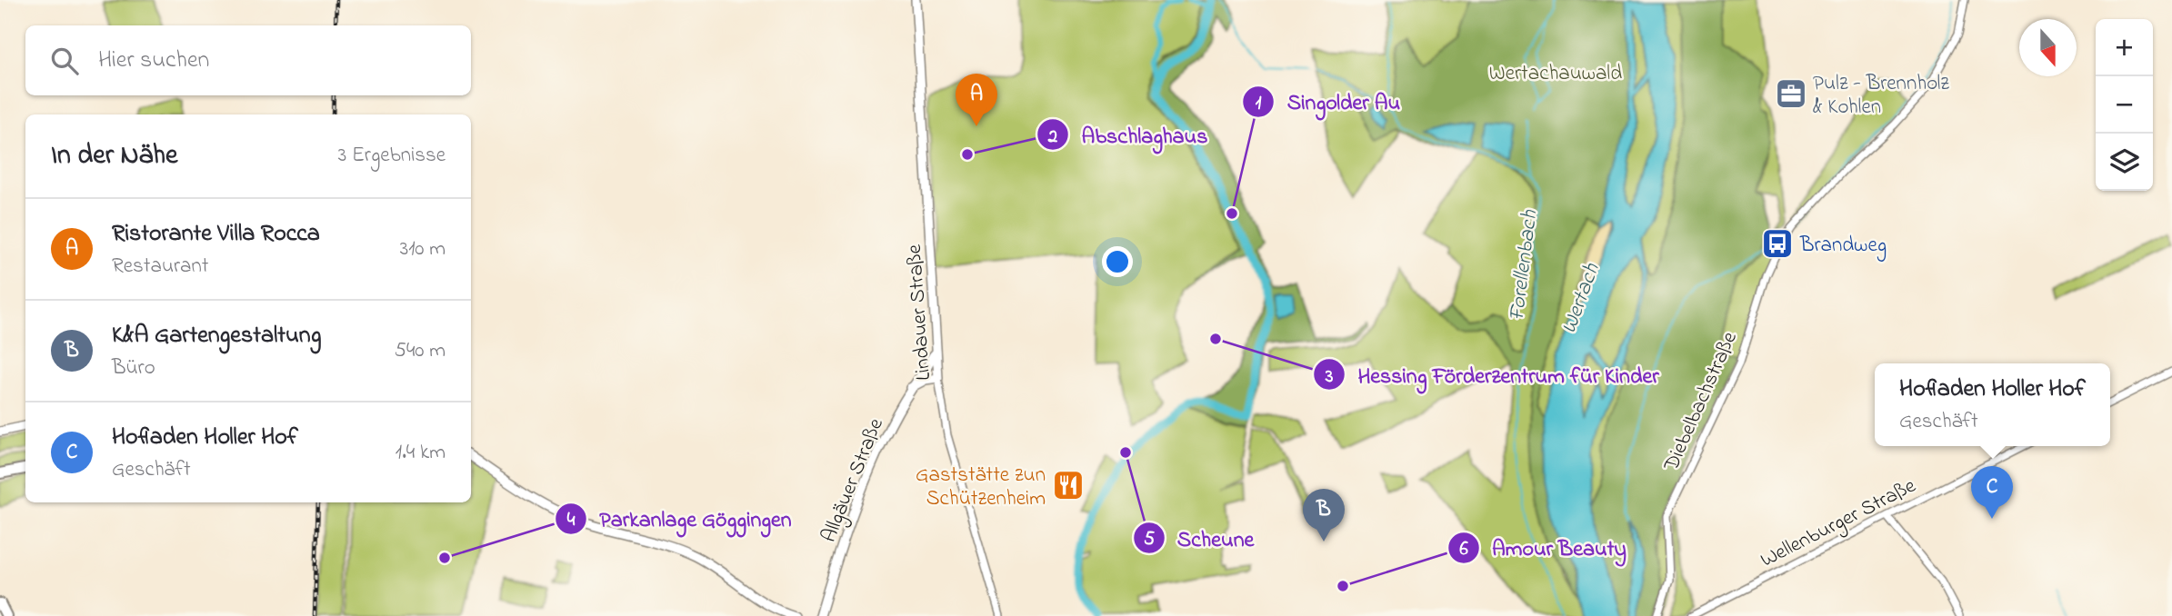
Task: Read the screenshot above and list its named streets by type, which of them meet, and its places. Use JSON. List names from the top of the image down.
{
  "streets": {
    "main road": ["Lindauer Straße", "Allgäuer Straße"],
    "street": ["Diebelbachstraße", "Wellenburger Straße"]
  },
  "crossings": [
    ["Lindauer Straße", "Allgäuer Straße"]
  ],
  "water": ["Forellenbach", "Wertach"],
  "parks": ["Wertachauwald"],
  "places": {
    "office": ["Pulz - Brennholz & Kohlen"],
    "other": [
      "Abschlaghaus",
      "Singolder Au",
      "Hessing Förderzentrum für Kinder",
      "Scheune",
      "Parkanlage Göggingen",
      "Amour Beauty"
    ],
    "bus stop": ["Brandweg"],
    "restaurant": ["Gaststätte zun Schützenheim"]
  },
  "north": "bottom",
  "page": {
    "map_buttons": ["+", "−"],
    "search": "Hier suchen",
    "pins": ["A", "C", "B"],
    "heading": ["In der Nähe", "3 Ergebnisse"],
    "list": [
      {
        "mark": "A",
        "name": "Ristorante Villa Rocca",
        "note": "Restaurant",
        "value": "310 m"
      },
      {
        "mark": "B",
        "name": "K&A Gartengestaltung",
        "note": "Büro",
        "value": "540 m"
      },
      {
        "mark": "C",
        "name": "Hofladen Holler Hof",
        "note": "Geschäft",
        "value": "1.4 km"
      }
    ],
    "popup": ["Hofladen Holler Hof", "Geschäft"]
  }
}
